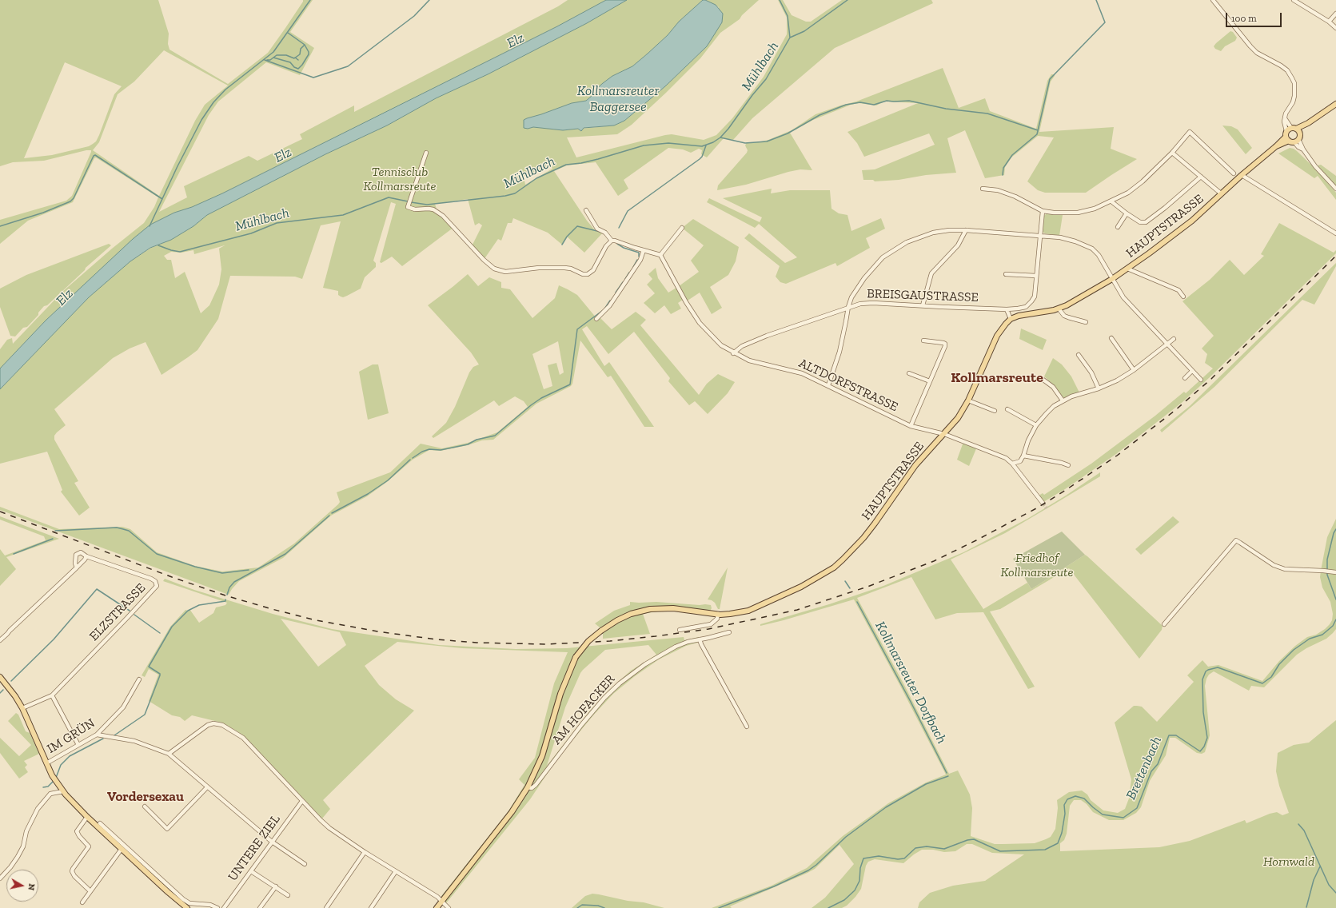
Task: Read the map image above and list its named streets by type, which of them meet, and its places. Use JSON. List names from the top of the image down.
{
  "streets": {
    "main road": ["HAUPTSTRASSE"],
    "street": [
      "BREISGAUSTRASSE",
      "ALTDORFSTRASSE",
      "ELZSTRASSE",
      "AM HOFACKER",
      "IM GRÜN",
      "UNTERE ZIEL"
    ]
  },
  "crossings": [
    ["HAUPTSTRASSE", "ALTDORFSTRASSE"],
    ["HAUPTSTRASSE", "AM HOFACKER"],
    ["BREISGAUSTRASSE", "ALTDORFSTRASSE"]
  ],
  "districts": ["Kollmarsreute", "Vordersexau"],
  "water": [
    "Elz",
    "Mühlbach",
    "Kollmarsreuter Baggersee",
    "Kollmarsreuter Dorfbach",
    "Brettenbach"
  ],
  "parks": ["Tennisclub Kollmarsreute", "Friedhof Kollmarsreute", "Hornwald"],
  "scale_bar": "100 m",
  "north": "right"
}
